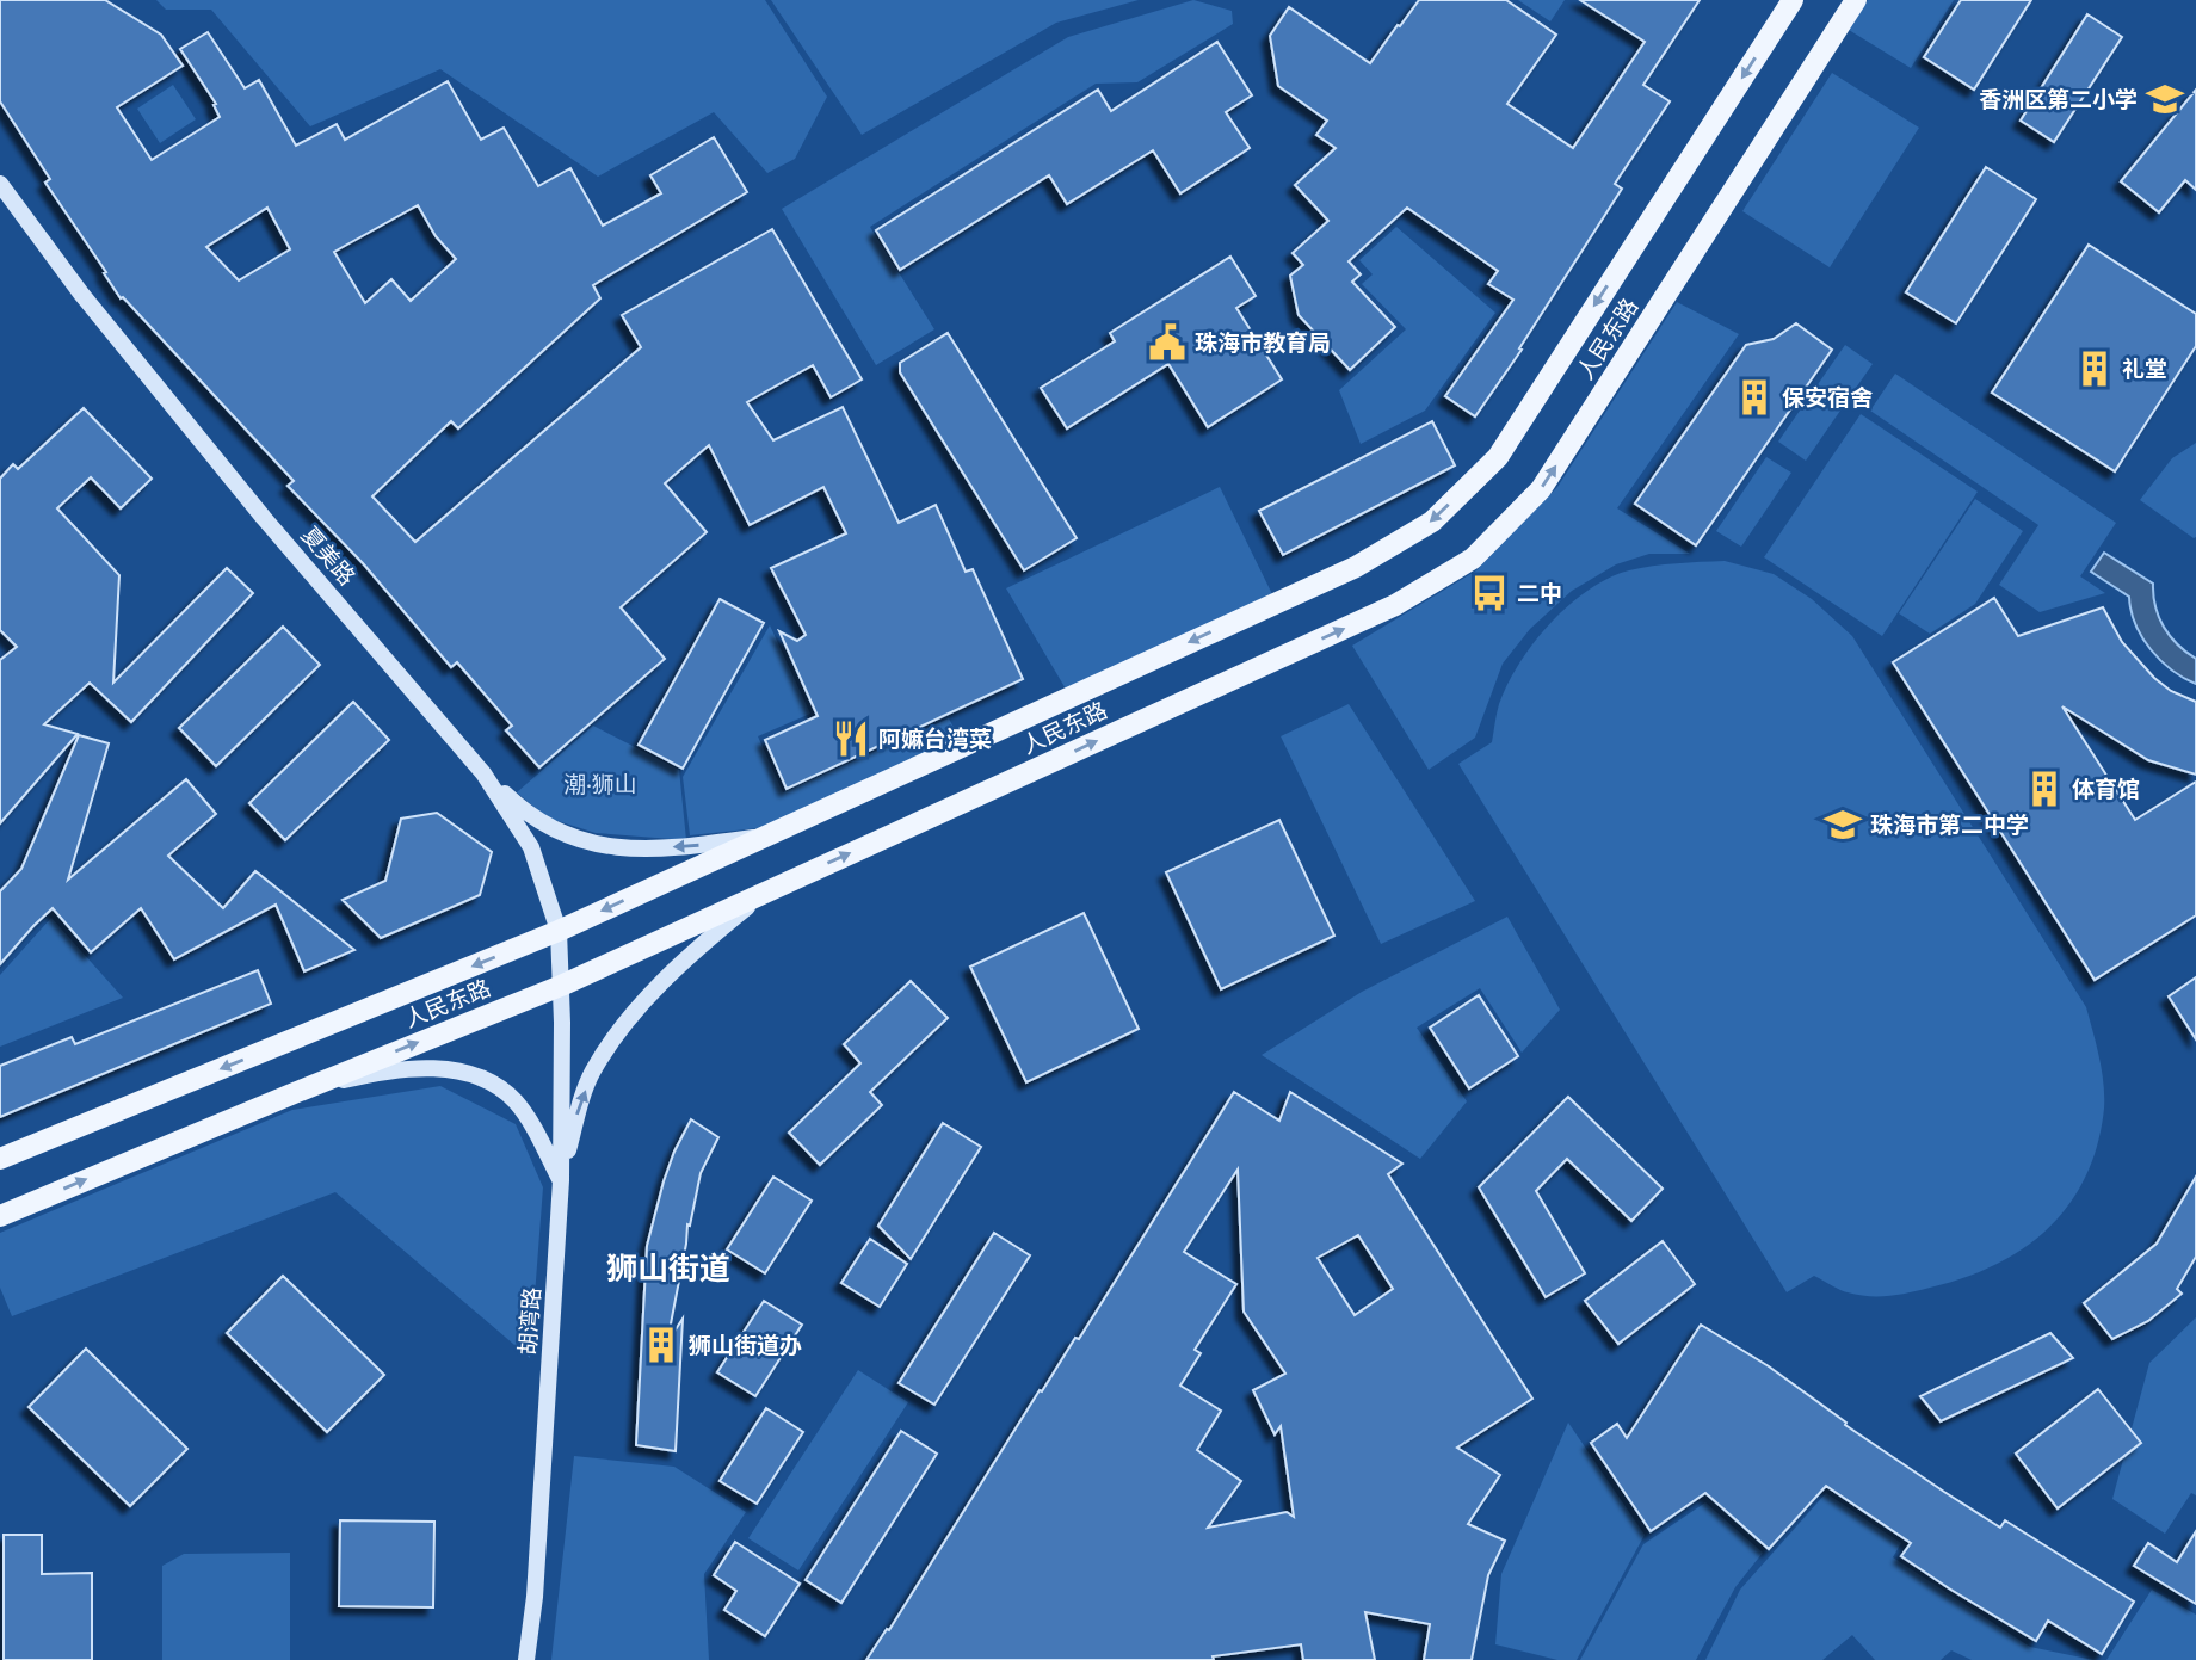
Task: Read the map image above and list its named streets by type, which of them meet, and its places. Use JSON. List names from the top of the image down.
{
  "streets": {
    "main road": ["人民东路"],
    "street": ["夏美路", "胡湾路"]
  },
  "crossings": [
    ["人民东路", "夏美路"],
    ["人民东路", "胡湾路"],
    ["夏美路", "胡湾路"]
  ],
  "districts": ["狮山街道"],
  "parks": ["潮·狮山"],
  "places": {
    "school or university": ["香洲区第二小学", "珠海市第二中学"],
    "public building": ["珠海市教育局"],
    "building": [
      "礼堂",
      "保安宿舍",
      "体育馆",
      "狮山街道办"
    ],
    "bus stop": ["二中"],
    "restaurant": ["阿嫲台湾菜"]
  }
}
